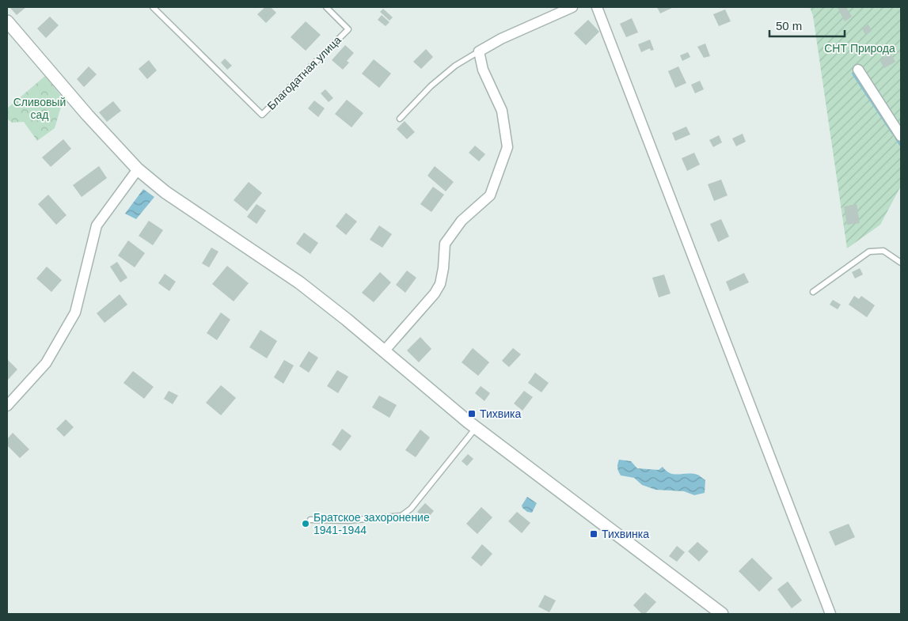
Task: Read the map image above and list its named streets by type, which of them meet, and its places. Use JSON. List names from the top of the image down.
{
  "streets": {
    "lane": ["Благодатная улица"]
  },
  "parks": ["СНТ Природа", "Сливовый сад"],
  "places": {
    "transit": ["Тихвика", "Тихвинка"],
    "other": ["Братское захоронение 1941-1944"]
  },
  "scale_bar": "50 m"
}
